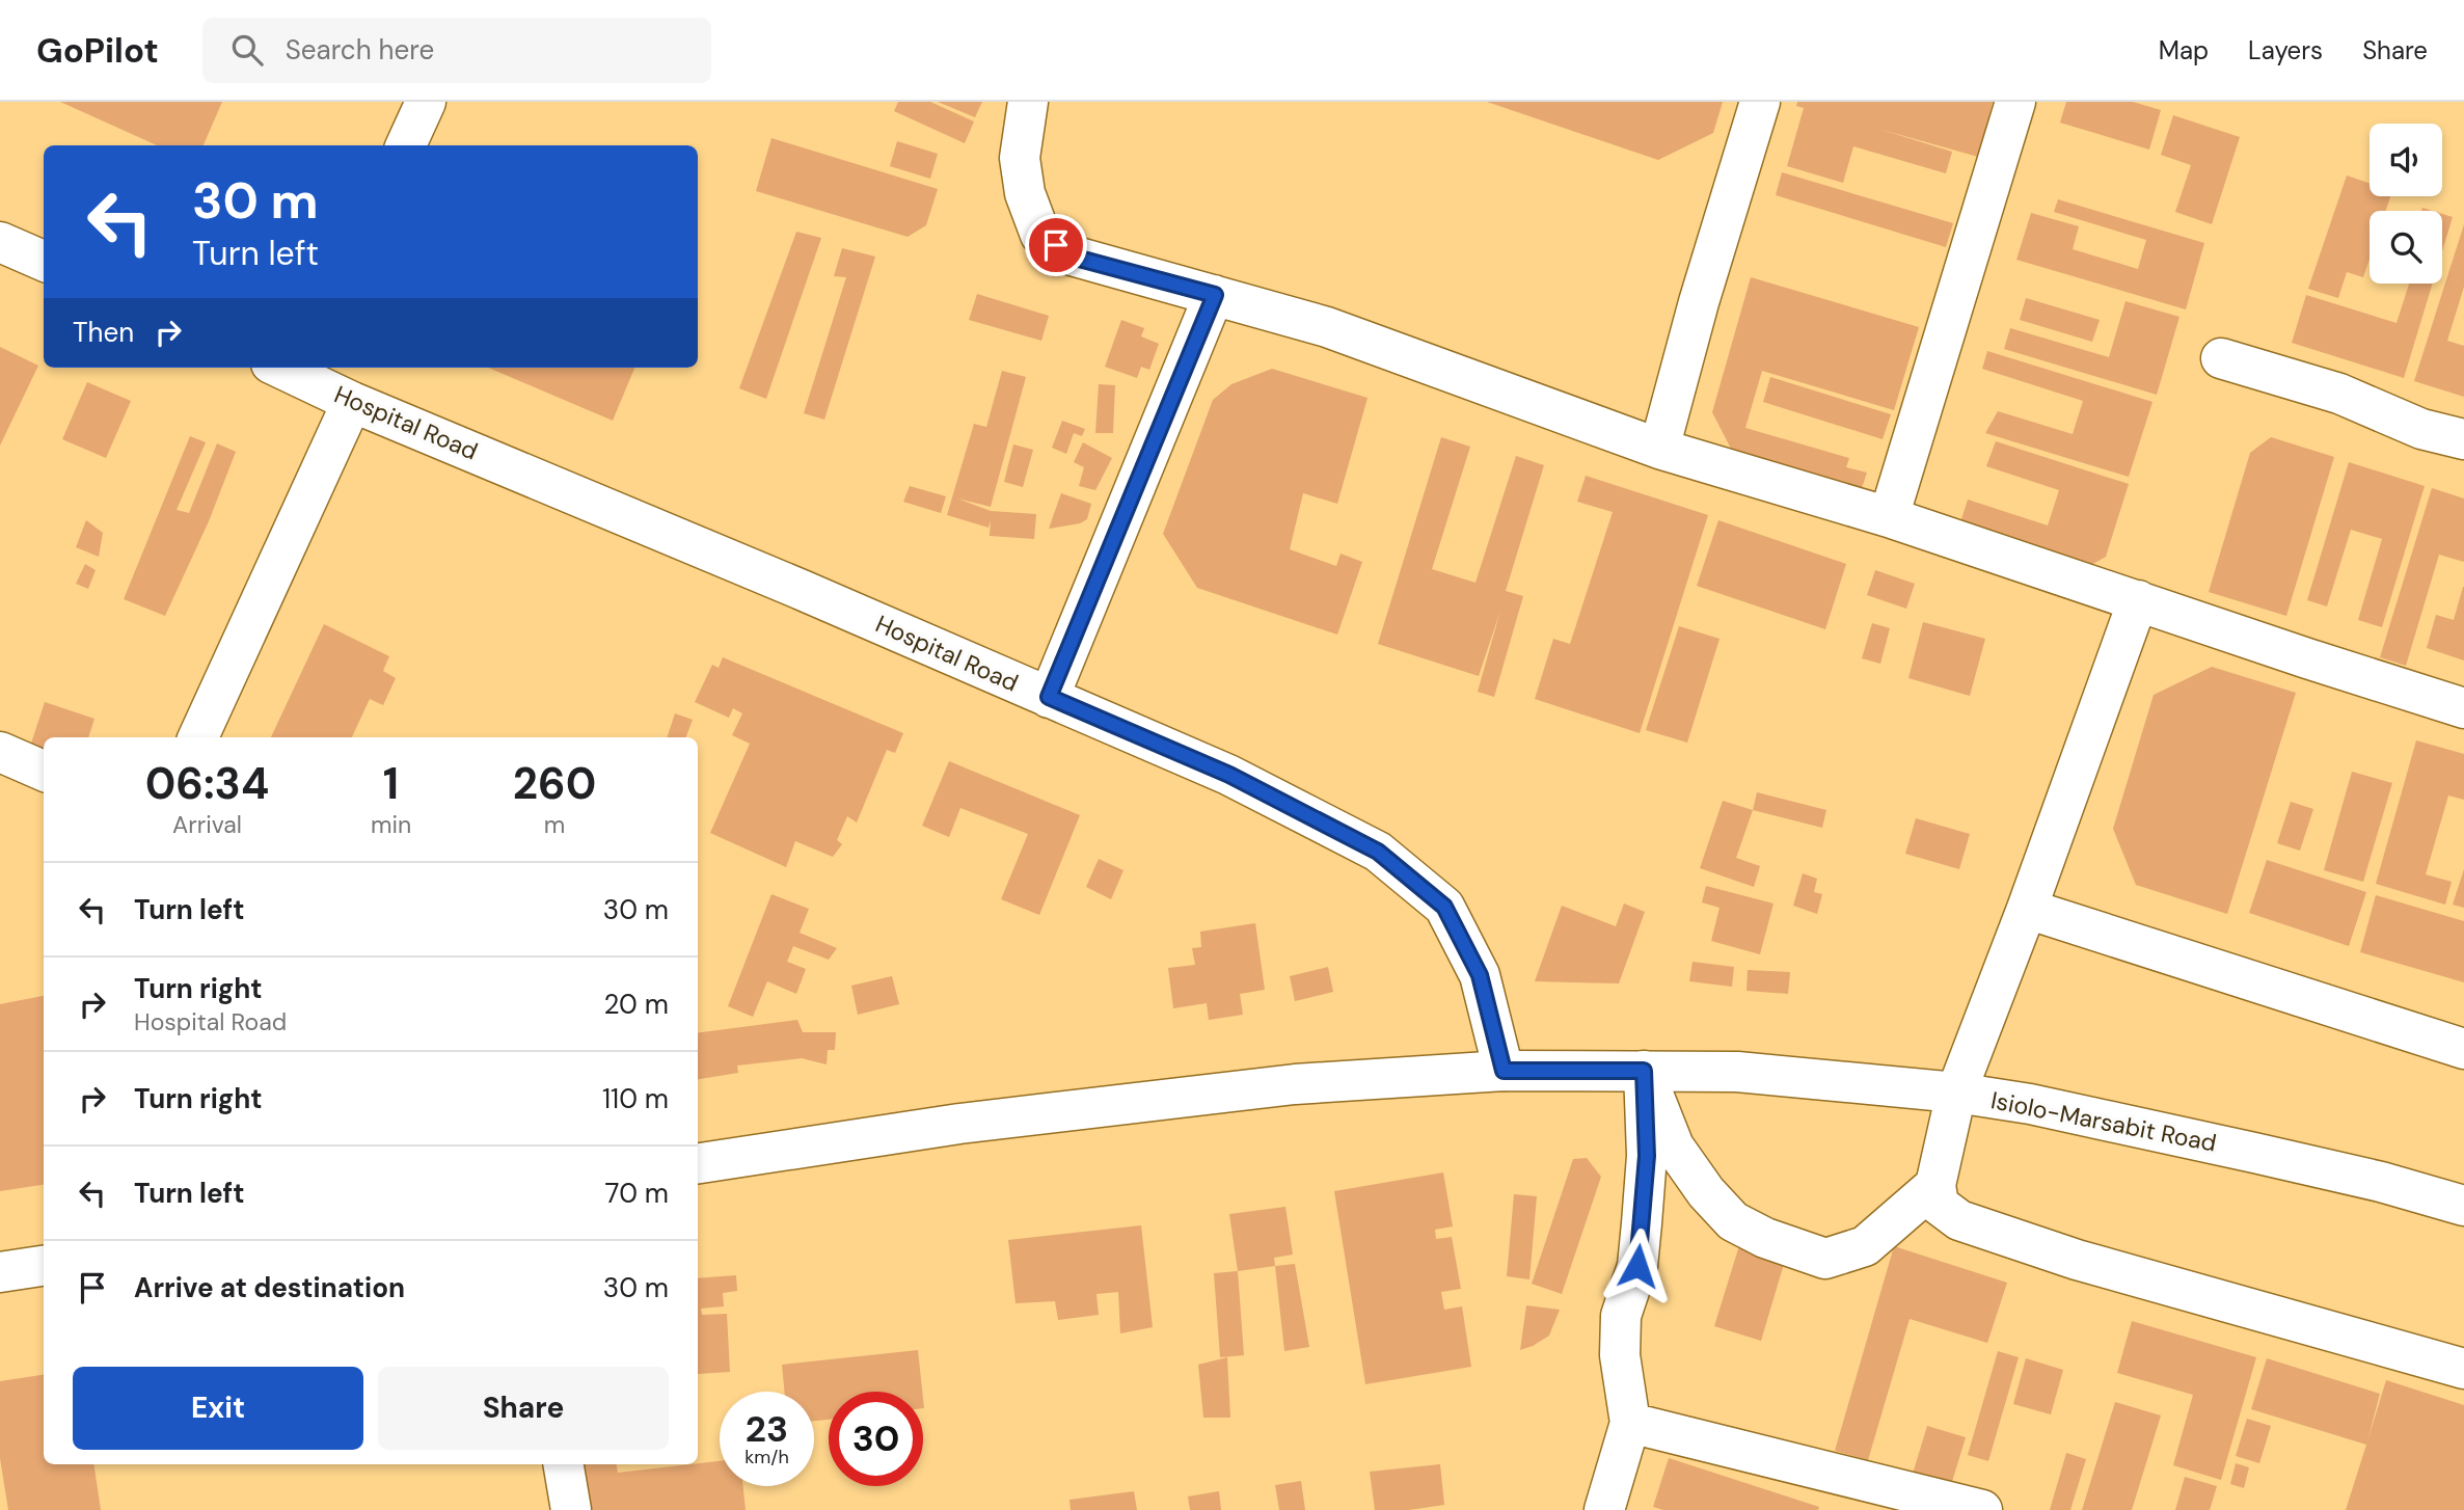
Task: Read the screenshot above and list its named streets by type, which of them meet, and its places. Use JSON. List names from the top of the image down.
{
  "streets": {
    "main road": ["Hospital Road", "Isiolo-Marsabit Road"]
  },
  "crossings": [
    ["Hospital Road", "Isiolo-Marsabit Road"]
  ],
  "page": {
    "header": "GoPilot",
    "search": "Search here",
    "nav": ["Map", "Layers", "Share"],
    "turn": ["30 m", "Turn left"],
    "then": "Then",
    "eta": [
      "06:34",
      "Arrival",
      "1",
      "min",
      "260",
      "m"
    ],
    "list": [
      {
        "name": "Turn left",
        "value": "30 m"
      },
      {
        "name": "Turn right",
        "note": "Hospital Road",
        "value": "20 m"
      },
      {
        "name": "Turn right",
        "value": "110 m"
      },
      {
        "name": "Turn left",
        "value": "70 m"
      },
      {
        "name": "Arrive at destination",
        "value": "30 m"
      }
    ],
    "buttons": ["Exit", "Share"],
    "speed": "23 km/h",
    "limit": "30"
  }
}
